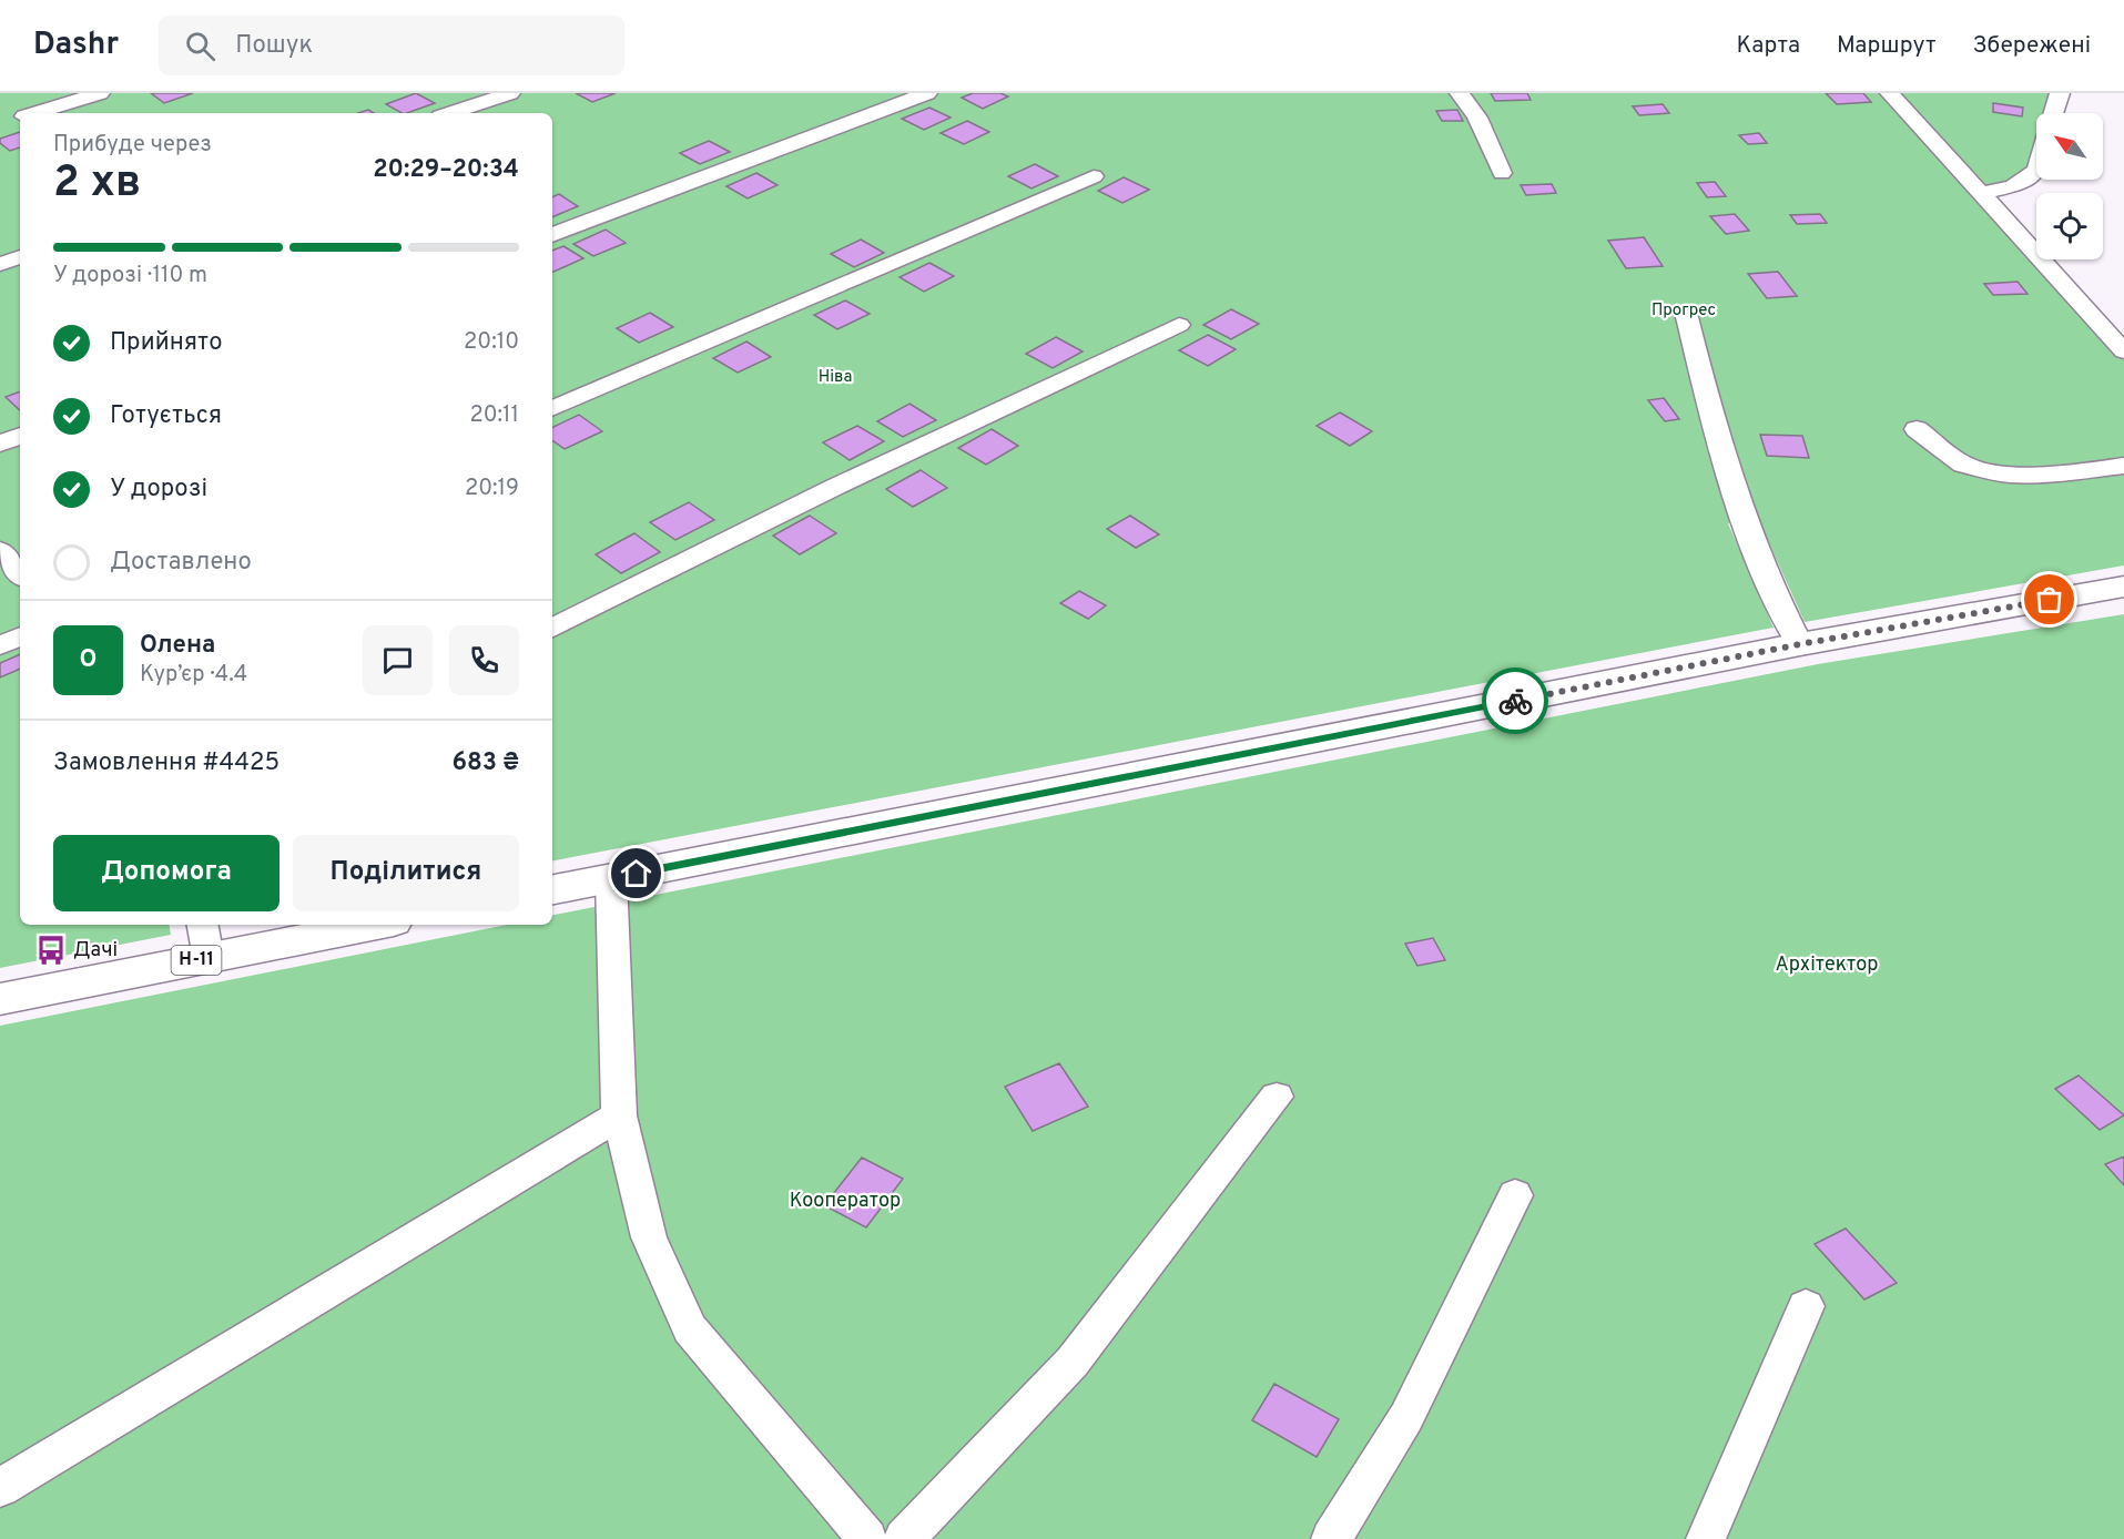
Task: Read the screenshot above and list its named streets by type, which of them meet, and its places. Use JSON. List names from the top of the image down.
{
  "streets": {
    "main road": ["Н-11"]
  },
  "parks": [
    "Прогрес",
    "Ніва",
    "Архітектор",
    "Кооператор"
  ],
  "places": {
    "bus stop": ["Дачі"]
  },
  "north": "top left",
  "page": {
    "header": "Dashr",
    "search": "Пошук",
    "nav": ["Карта", "Маршрут", "Збережені"],
    "heading": ["2 хв", "Прибуде через", "20:29–20:34"],
    "panel": [
      "Олена",
      "Кур’єр · 4.4",
      "Замовлення #4425",
      "683 ₴"
    ],
    "bar": "У дорозі · 110 m",
    "list": [
      ["Прийнято", "20:10"],
      ["Готується", "20:11"],
      ["У дорозі", "20:19"],
      "Доставлено"
    ],
    "round": "О",
    "buttons": ["Допомога", "Поділитися"]
  }
}
